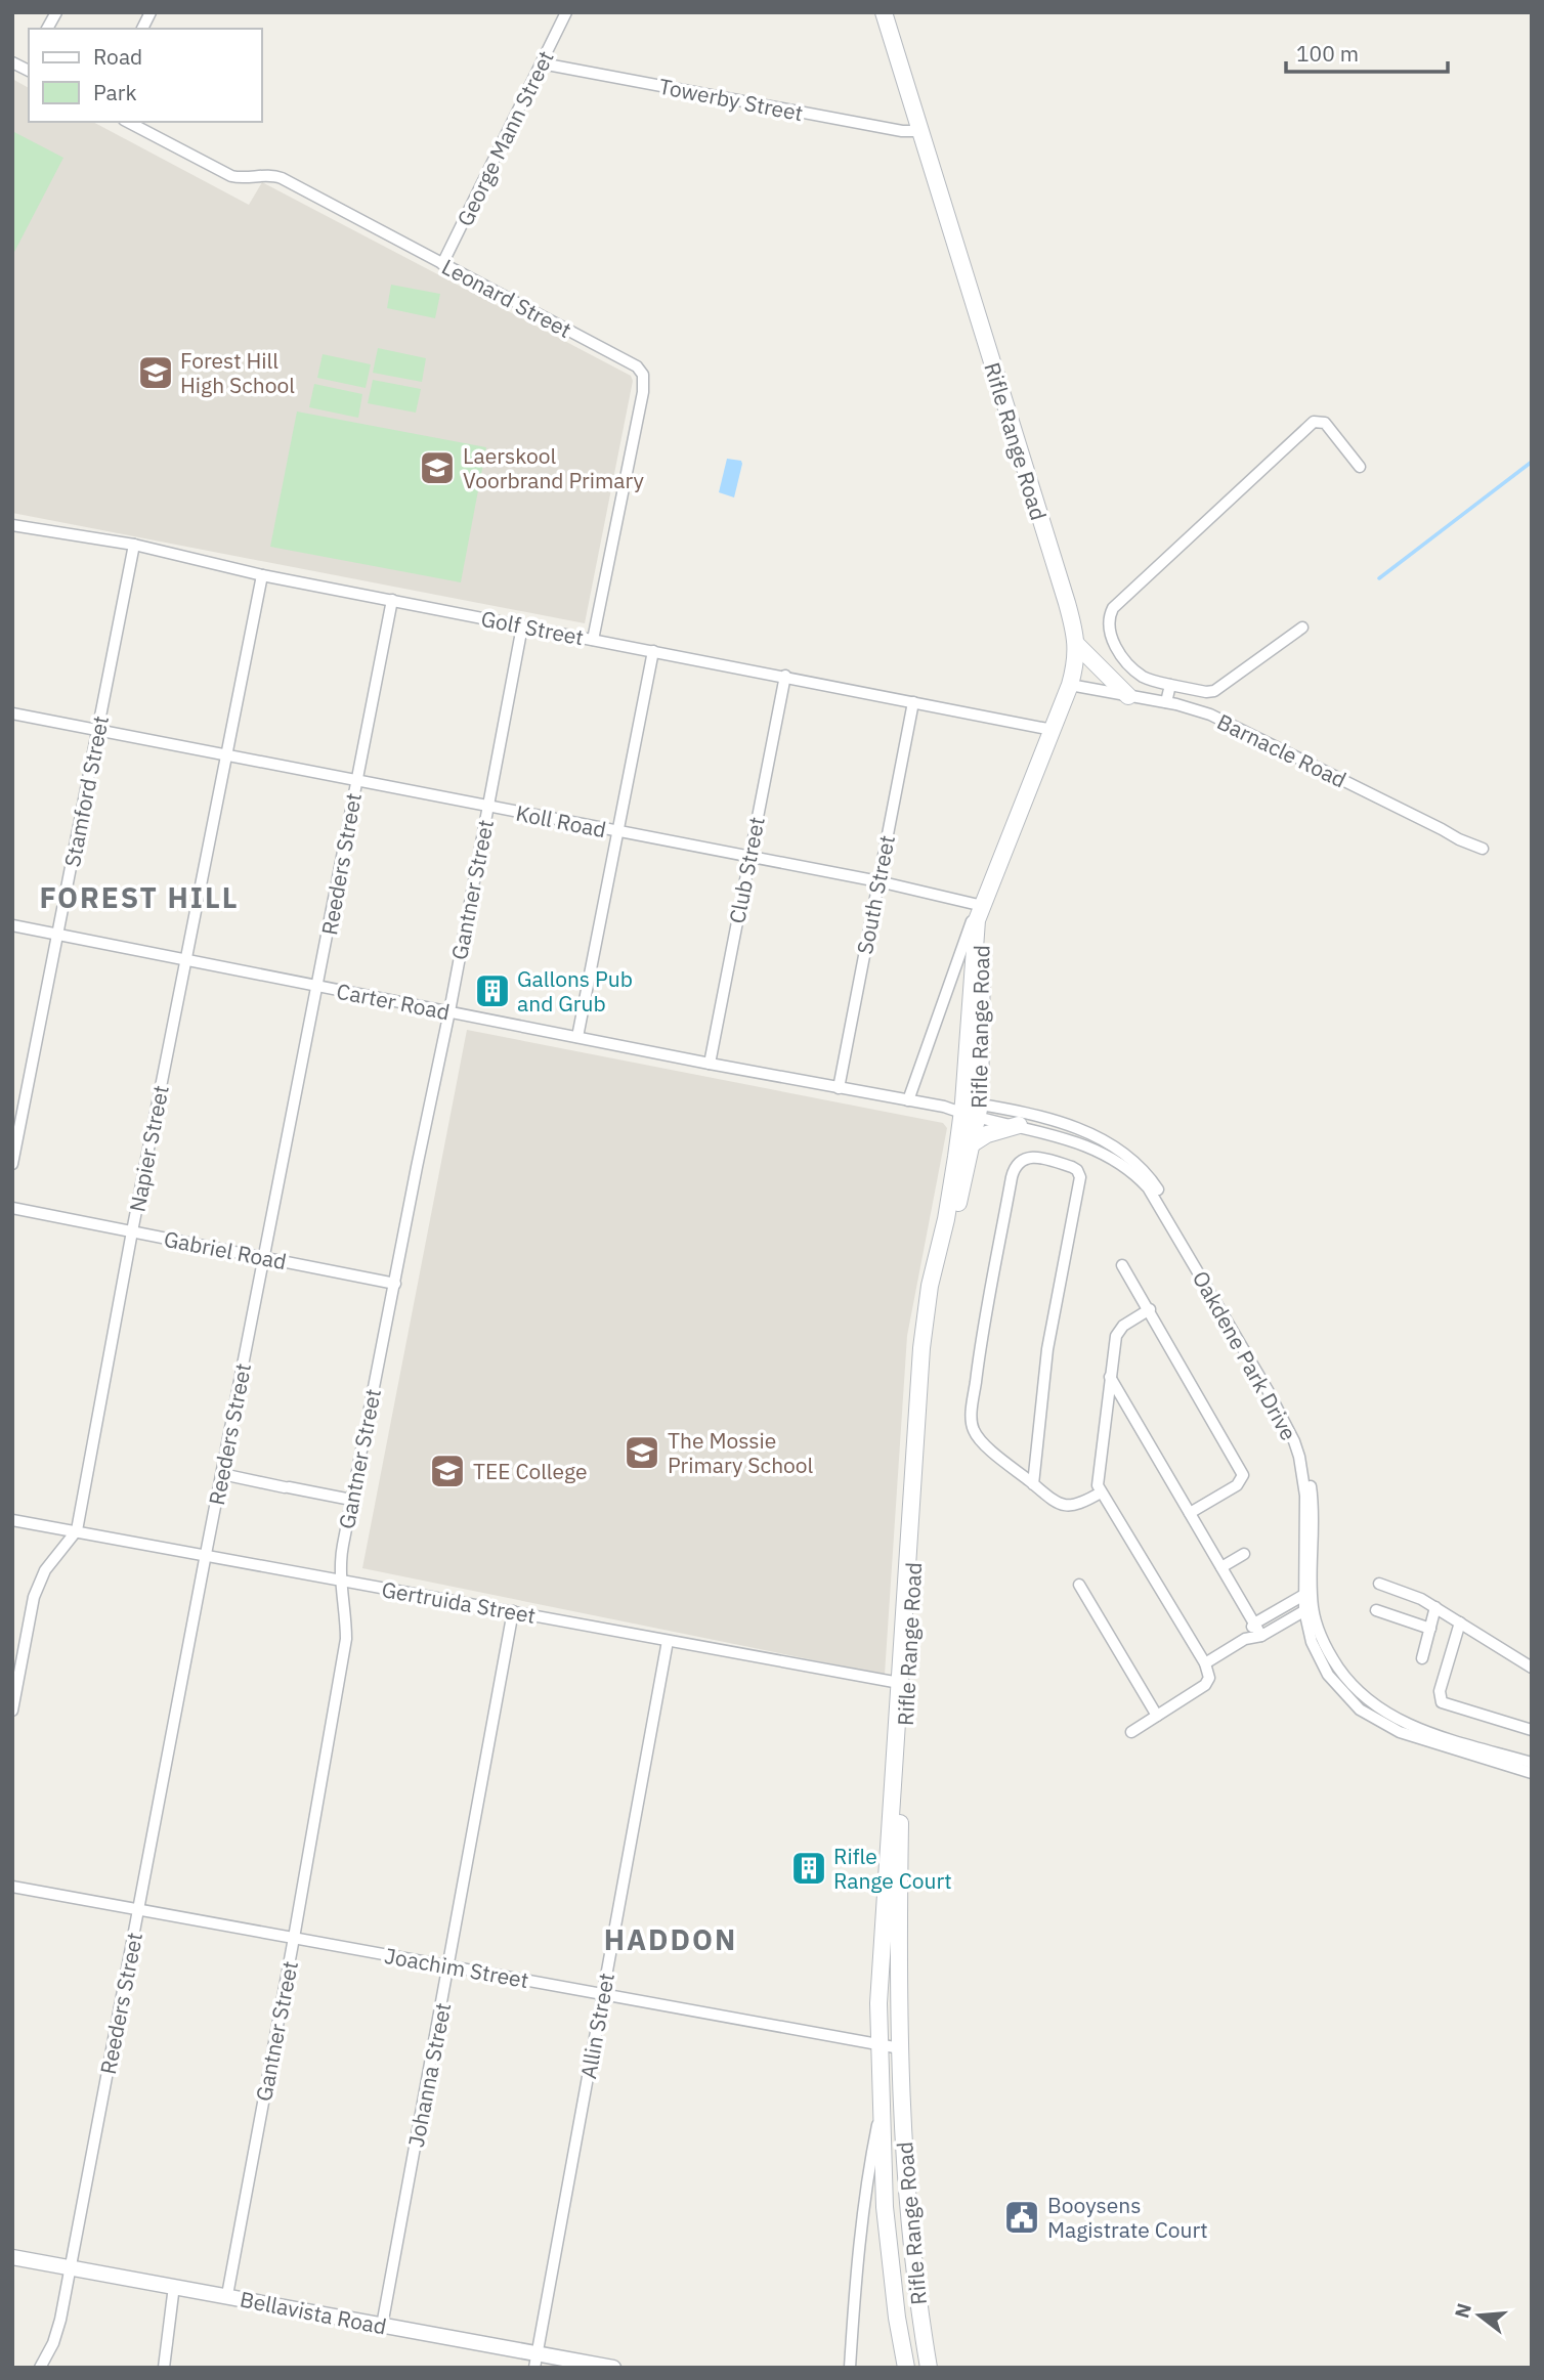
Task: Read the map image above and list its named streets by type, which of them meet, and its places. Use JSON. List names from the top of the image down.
{
  "streets": {
    "main road": ["Rifle Range Road"],
    "street": [
      "Towerby Street",
      "George Mann Street",
      "Leonard Street",
      "Golf Street",
      "Barnacle Road",
      "Stamford Street",
      "Koll Road",
      "Reeders Street",
      "Club Street",
      "Gantner Street",
      "South Street",
      "Carter Road",
      "Napier Street",
      "Gabriel Road",
      "Oakdene Park Drive",
      "Gertruida Street",
      "Joachim Street",
      "Allin Street",
      "Johanna Street",
      "Bellavista Road"
    ]
  },
  "crossings": [
    ["Towerby Street", "George Mann Street"],
    ["Towerby Street", "Rifle Range Road"],
    ["George Mann Street", "Leonard Street"],
    ["Leonard Street", "Golf Street"],
    ["Rifle Range Road", "Golf Street"],
    ["Rifle Range Road", "Barnacle Road"],
    ["Rifle Range Road", "Koll Road"],
    ["Rifle Range Road", "Carter Road"],
    ["Rifle Range Road", "Oakdene Park Drive"],
    ["Rifle Range Road", "Gertruida Street"],
    ["Rifle Range Road", "Joachim Street"],
    ["Golf Street", "Stamford Street"],
    ["Golf Street", "Reeders Street"],
    ["Golf Street", "Club Street"],
    ["Golf Street", "Gantner Street"],
    ["Golf Street", "South Street"],
    ["Golf Street", "Napier Street"],
    ["Stamford Street", "Koll Road"],
    ["Stamford Street", "Carter Road"],
    ["Koll Road", "Reeders Street"],
    ["Koll Road", "Club Street"],
    ["Koll Road", "Gantner Street"],
    ["Koll Road", "South Street"],
    ["Koll Road", "Napier Street"],
    ["Reeders Street", "Carter Road"],
    ["Reeders Street", "Gabriel Road"],
    ["Reeders Street", "Gertruida Street"],
    ["Reeders Street", "Joachim Street"],
    ["Reeders Street", "Bellavista Road"],
    ["Club Street", "Carter Road"],
    ["Gantner Street", "Carter Road"],
    ["Gantner Street", "Gabriel Road"],
    ["Gantner Street", "Gertruida Street"],
    ["Gantner Street", "Joachim Street"],
    ["Gantner Street", "Bellavista Road"],
    ["South Street", "Carter Road"],
    ["Carter Road", "Napier Street"],
    ["Carter Road", "Oakdene Park Drive"],
    ["Napier Street", "Gabriel Road"],
    ["Napier Street", "Gertruida Street"],
    ["Gertruida Street", "Allin Street"],
    ["Gertruida Street", "Johanna Street"],
    ["Joachim Street", "Allin Street"],
    ["Joachim Street", "Johanna Street"],
    ["Allin Street", "Bellavista Road"],
    ["Johanna Street", "Bellavista Road"]
  ],
  "districts": ["FOREST HILL", "HADDON"],
  "places": {
    "school or university": [
      "Forest Hill High School",
      "Laerskool Voorbrand Primary",
      "The Mossie Primary School",
      "TEE College"
    ],
    "building": ["Gallons Pub and Grub", "Rifle Range Court"],
    "public building": ["Booysens Magistrate Court"]
  },
  "legend": ["Road", "Park"],
  "scale_bar": "100 m",
  "north": "left"
}
